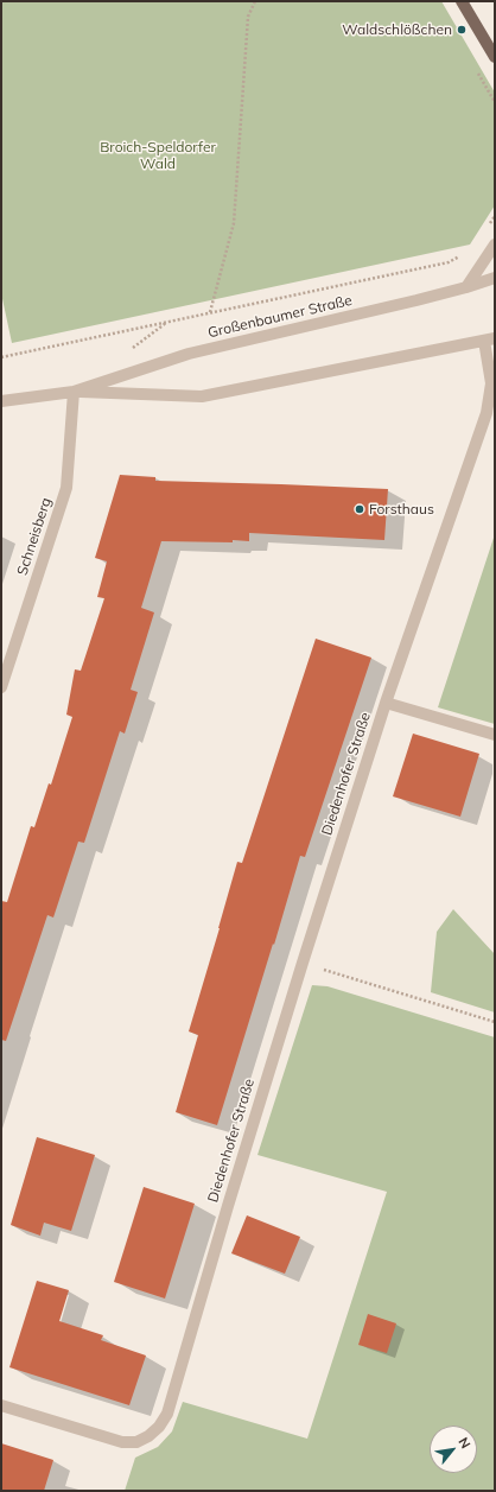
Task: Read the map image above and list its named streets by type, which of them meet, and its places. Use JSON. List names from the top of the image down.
{
  "streets": {
    "street": ["Großenbaumer Straße", "Schneisberg", "Diedenhofer Straße"]
  },
  "crossings": [
    ["Großenbaumer Straße", "Schneisberg"],
    ["Großenbaumer Straße", "Diedenhofer Straße"]
  ],
  "parks": ["Broich-Speldorfer Wald"],
  "places": ["Waldschlößchen", "Forsthaus"],
  "north": "top right"
}
